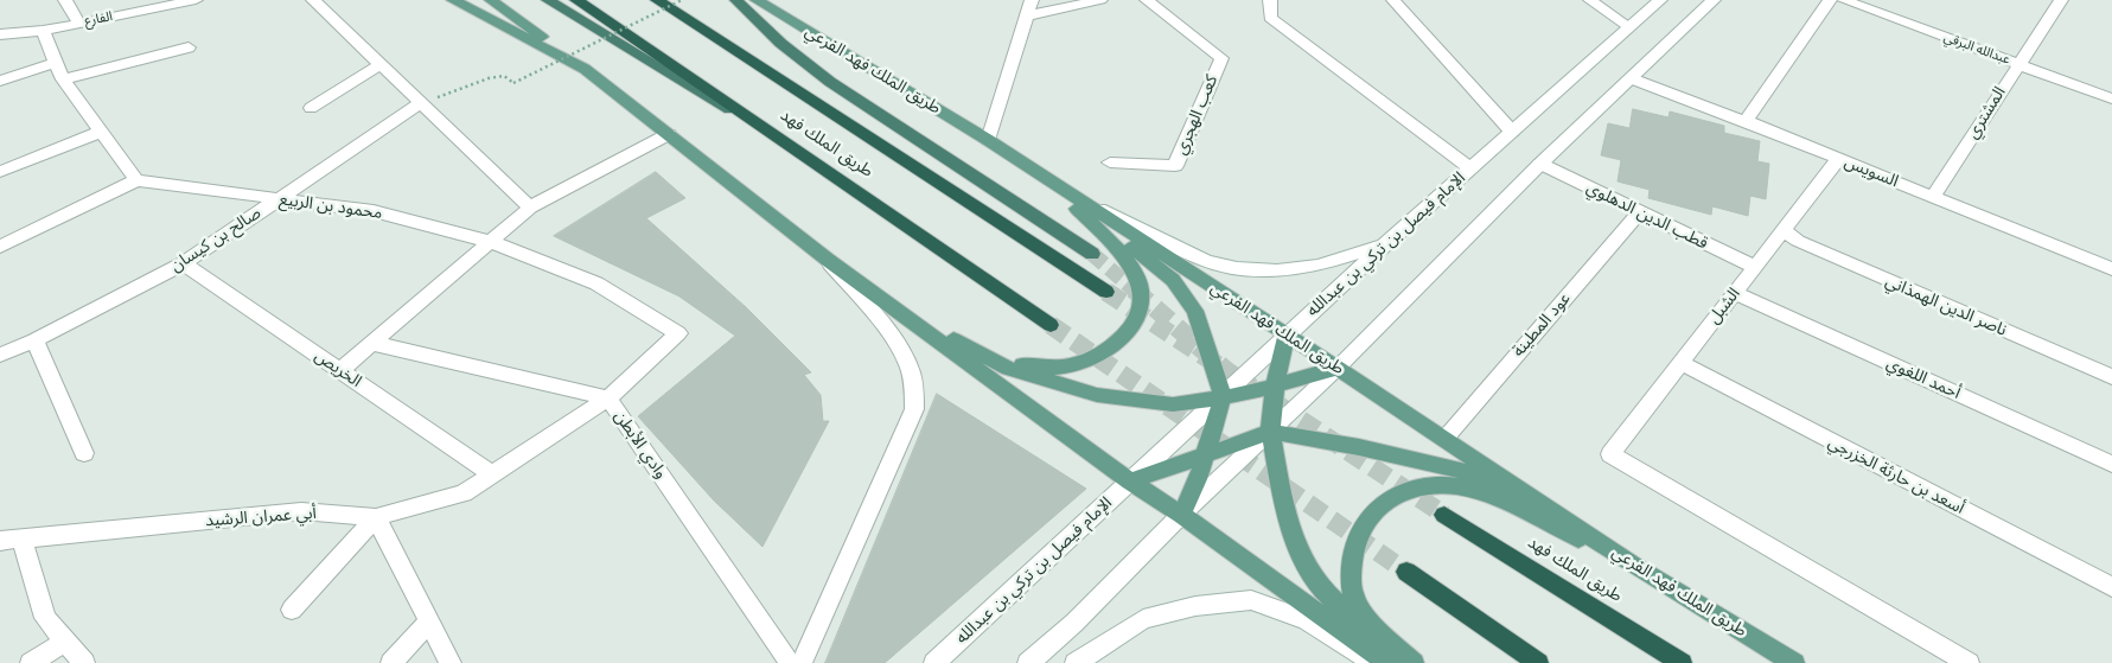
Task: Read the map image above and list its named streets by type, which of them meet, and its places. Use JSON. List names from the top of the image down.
{
  "streets": {
    "highway": ["طريق الملك فهد"],
    "main road": ["طريق الملك فهد الفرعي"],
    "street": [
      "الفارع",
      "عبدالله البرقي",
      "المشتري",
      "كعب الهجري",
      "السويس",
      "محمود بن الربيع",
      "قطب الدين الدهلوي",
      "صالح بن كيسان",
      "الإمام فيصل بن تركي بن عبدالله",
      "الشبل",
      "ناصر الدين الهمذاني",
      "عود المطينة",
      "الخريص",
      "أحمد اللغوي",
      "وادي الأبطن",
      "أسعد بن حارثة الخزرجي",
      "أبي عمران الرشيد"
    ]
  },
  "crossings": [
    ["عبدالله البرقي", "المشتري"],
    ["طريق الملك فهد الفرعي", "الإمام فيصل بن تركي بن عبدالله"],
    ["طريق الملك فهد الفرعي", "عود المطينة"],
    ["المشتري", "السويس"],
    ["السويس", "الشبل"],
    ["محمود بن الربيع", "صالح بن كيسان"],
    ["محمود بن الربيع", "أبي عمران الرشيد"],
    ["قطب الدين الدهلوي", "الشبل"],
    ["قطب الدين الدهلوي", "عود المطينة"],
    ["صالح بن كيسان", "الخريص"],
    ["الشبل", "ناصر الدين الهمذاني"],
    ["الشبل", "أحمد اللغوي"],
    ["الشبل", "أسعد بن حارثة الخزرجي"],
    ["الخريص", "أبي عمران الرشيد"],
    ["وادي الأبطن", "أبي عمران الرشيد"]
  ]
}
